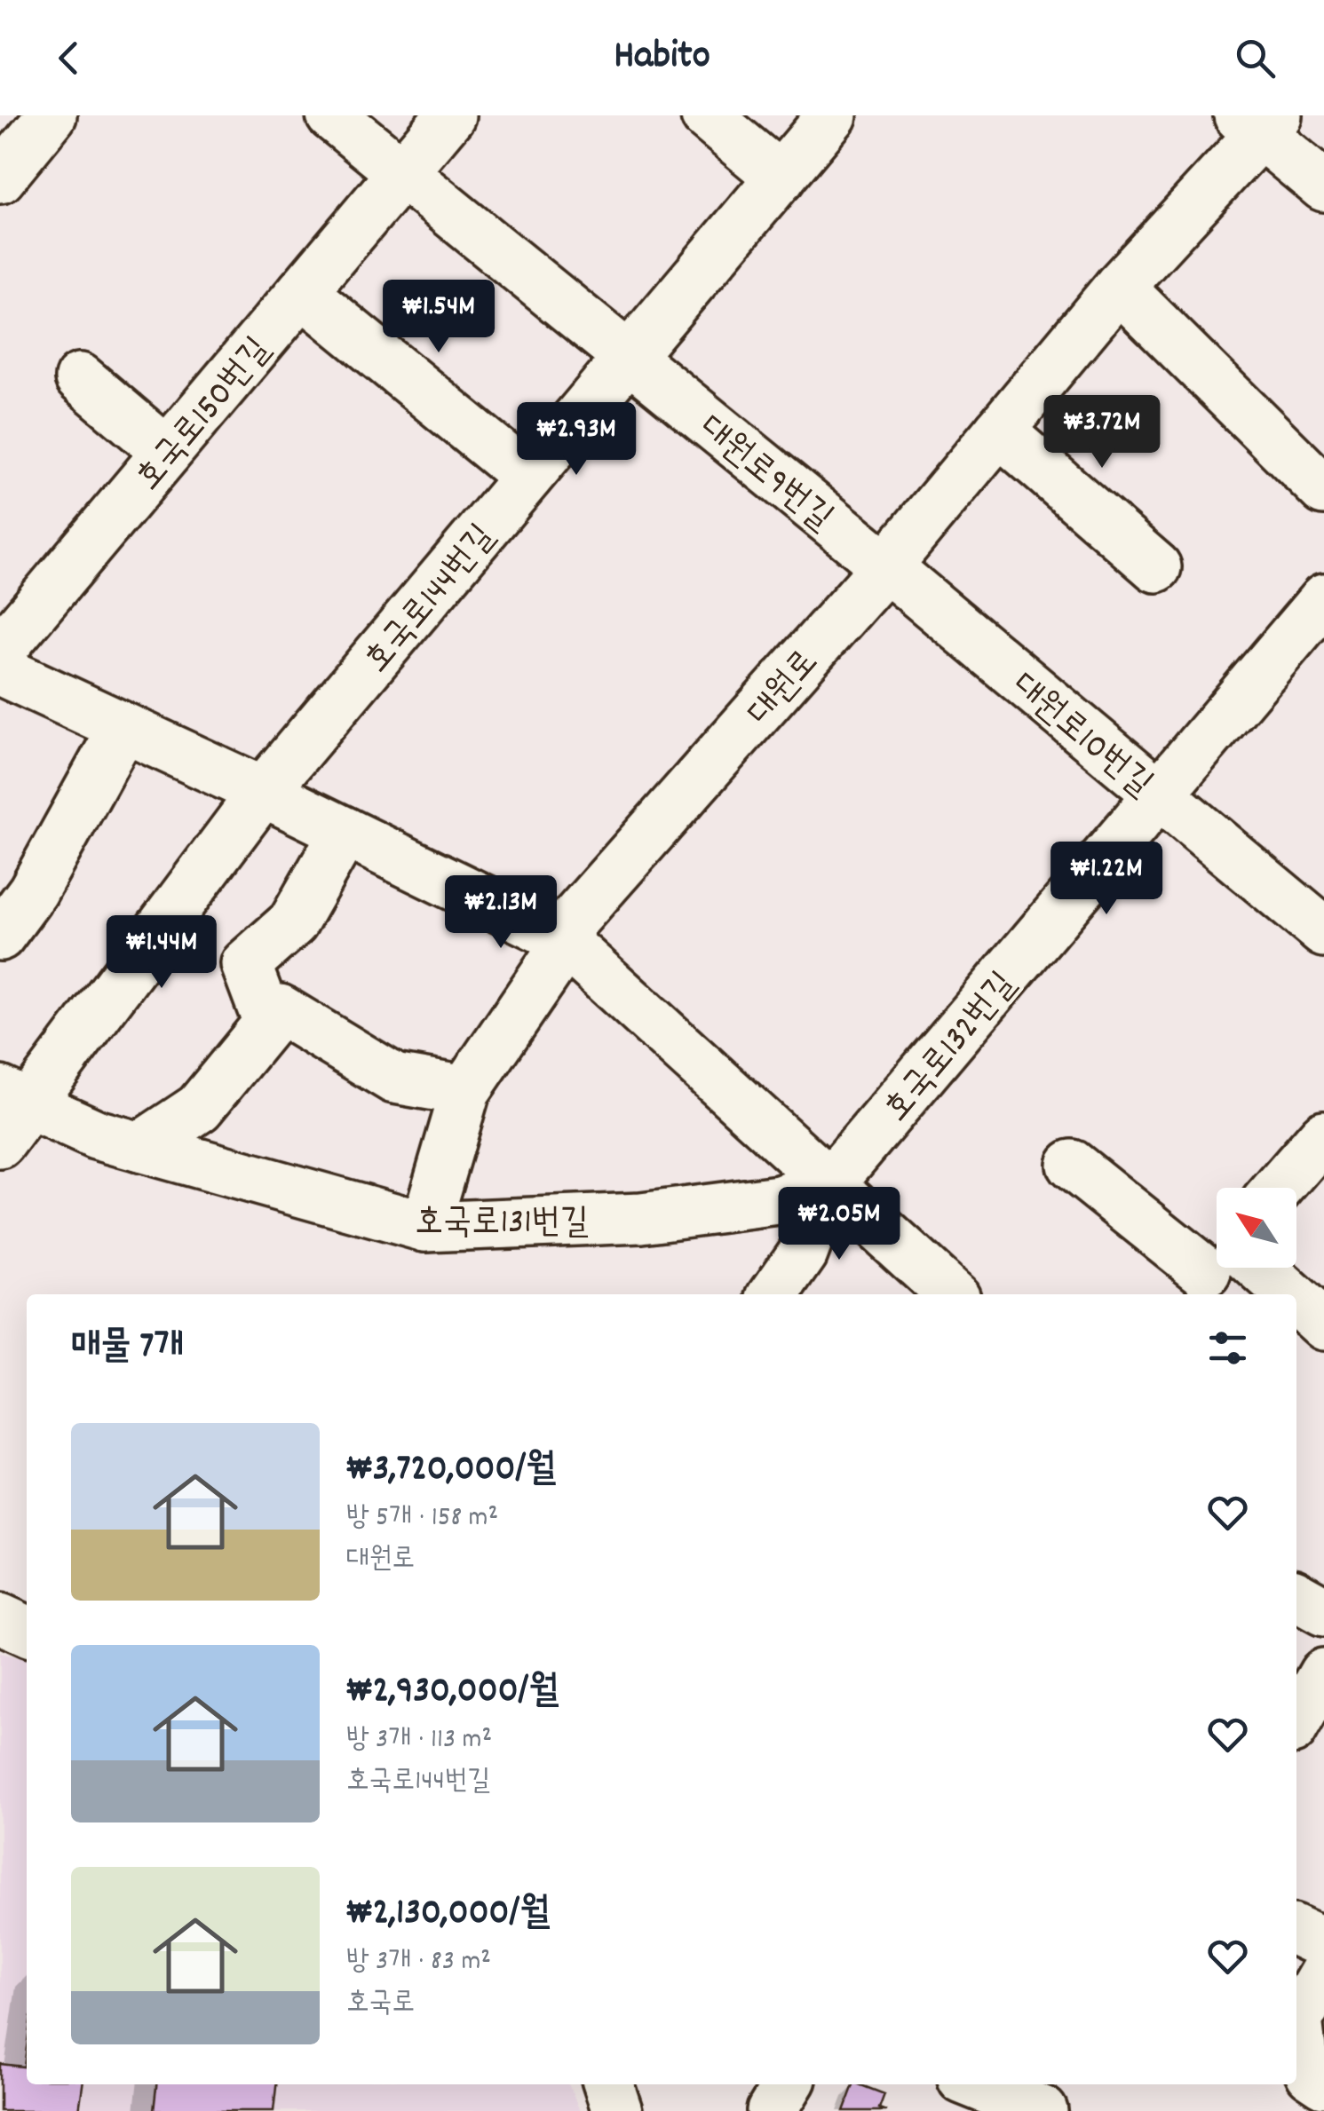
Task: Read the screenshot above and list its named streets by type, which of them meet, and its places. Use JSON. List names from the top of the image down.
{
  "streets": {
    "street": [
      "호국로150번길",
      "대원로9번길",
      "호국로144번길",
      "대원로",
      "대원로10번길",
      "호국로132번길",
      "호국로131번길"
    ]
  },
  "crossings": [
    ["호국로150번길", "대원로9번길"],
    ["대원로9번길", "호국로144번길"],
    ["대원로9번길", "대원로"],
    ["대원로9번길", "대원로10번길"],
    ["호국로144번길", "호국로131번길"],
    ["대원로", "대원로10번길"],
    ["대원로", "호국로131번길"],
    ["대원로10번길", "호국로132번길"],
    ["호국로132번길", "호국로131번길"]
  ],
  "north": "top left",
  "page": {
    "header": "Habito",
    "price": [
      "₩1.54M",
      "₩3.72M",
      "₩2.93M",
      "₩1.22M",
      "₩2.13M",
      "₩1.44M",
      "₩2.05M"
    ],
    "heading": "매물 7개",
    "list": [
      {
        "name": "₩3,720,000/월",
        "note": "방 5개 · 158 m² · 대원로"
      },
      {
        "name": "₩2,930,000/월",
        "note": "방 3개 · 113 m² · 호국로144번길"
      },
      {
        "name": "₩2,130,000/월",
        "note": "방 3개 · 83 m² · 호국로"
      }
    ]
  }
}
